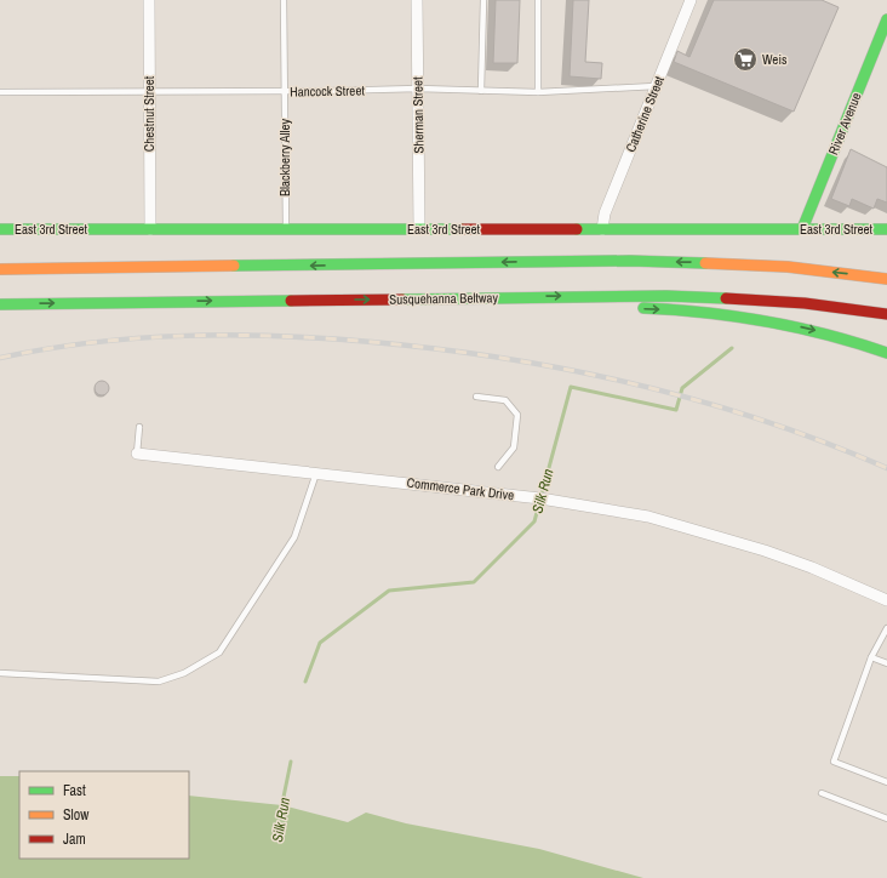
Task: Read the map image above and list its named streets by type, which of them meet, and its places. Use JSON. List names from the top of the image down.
{
  "streets": {
    "main road": ["River Avenue", "East 3rd Street", "Susquehanna Beltway"],
    "street": [
      "Chestnut Street",
      "Catherine Street",
      "Sherman Street",
      "Commerce Park Drive"
    ],
    "lane": ["Hancock Street", "Blackberry Alley"]
  },
  "crossings": [
    ["Hancock Street", "Chestnut Street"],
    ["Hancock Street", "Catherine Street"],
    ["Hancock Street", "Sherman Street"],
    ["Hancock Street", "Blackberry Alley"],
    ["Chestnut Street", "East 3rd Street"],
    ["Catherine Street", "East 3rd Street"],
    ["Sherman Street", "East 3rd Street"],
    ["River Avenue", "East 3rd Street"],
    ["Blackberry Alley", "East 3rd Street"]
  ],
  "water": ["Silk Run"],
  "places": {
    "supermarket": ["Weis"]
  },
  "legend": ["Fast", "Slow", "Jam"]
}
